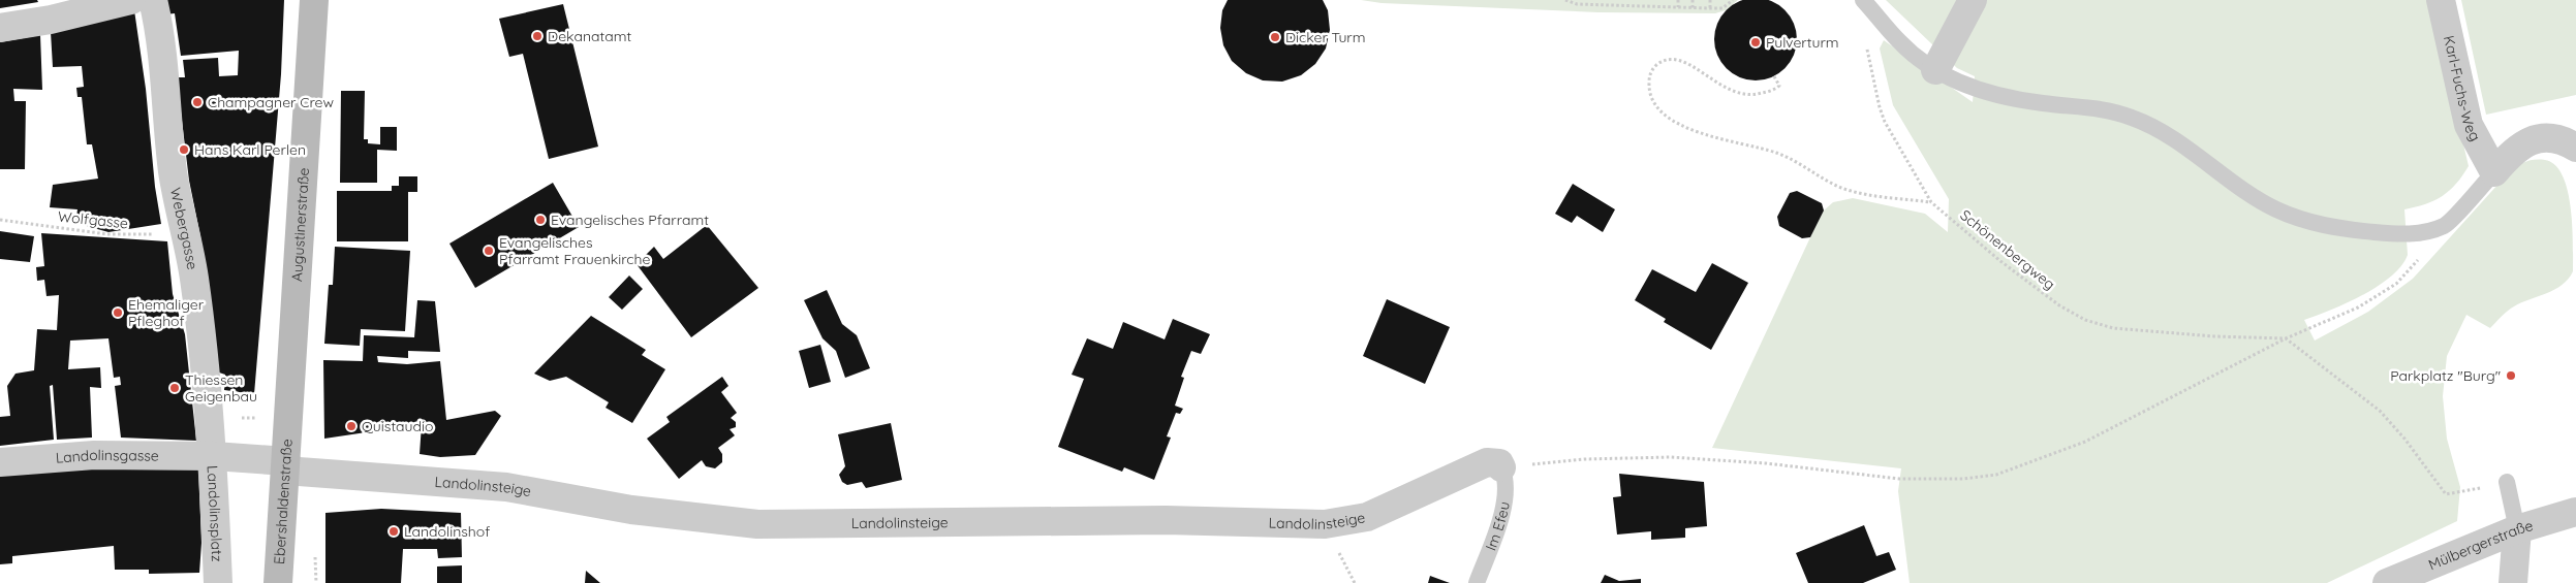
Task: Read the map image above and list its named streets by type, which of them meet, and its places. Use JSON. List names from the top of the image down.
{
  "streets": {
    "main road": ["Augustinerstraße", "Ebershaldenstraße"],
    "street": [
      "Karl-Fuchs-Weg",
      "Webergasse",
      "Landolinsgasse",
      "Landolinsteige",
      "Landolinsplatz",
      "Mülbergerstraße"
    ],
    "lane": ["Im Efeu"],
    "path": ["Wolfgasse", "Schönenbergweg"]
  },
  "crossings": [
    ["Wolfgasse", "Webergasse"],
    ["Augustinerstraße", "Ebershaldenstraße"],
    ["Webergasse", "Landolinsgasse"],
    ["Webergasse", "Landolinsplatz"],
    ["Landolinsgasse", "Landolinsplatz"],
    ["Landolinsteige", "Ebershaldenstraße"],
    ["Landolinsteige", "Landolinsplatz"],
    ["Landolinsteige", "Im Efeu"],
    ["Ebershaldenstraße", "Landolinsplatz"]
  ],
  "places": [
    "Dekanatamt",
    "Dicker Turm",
    "Pulverturm",
    "Champagner Crew",
    "Hans Karl Perlen",
    "Evangelisches Pfarramt",
    "Evangelisches Pfarramt Frauenkirche",
    "Ehemaliger Pfleghof",
    "Parkplatz \"Burg\"",
    "Thiessen Geigenbau",
    "Quistaudio",
    "Landolinshof"
  ]
}
